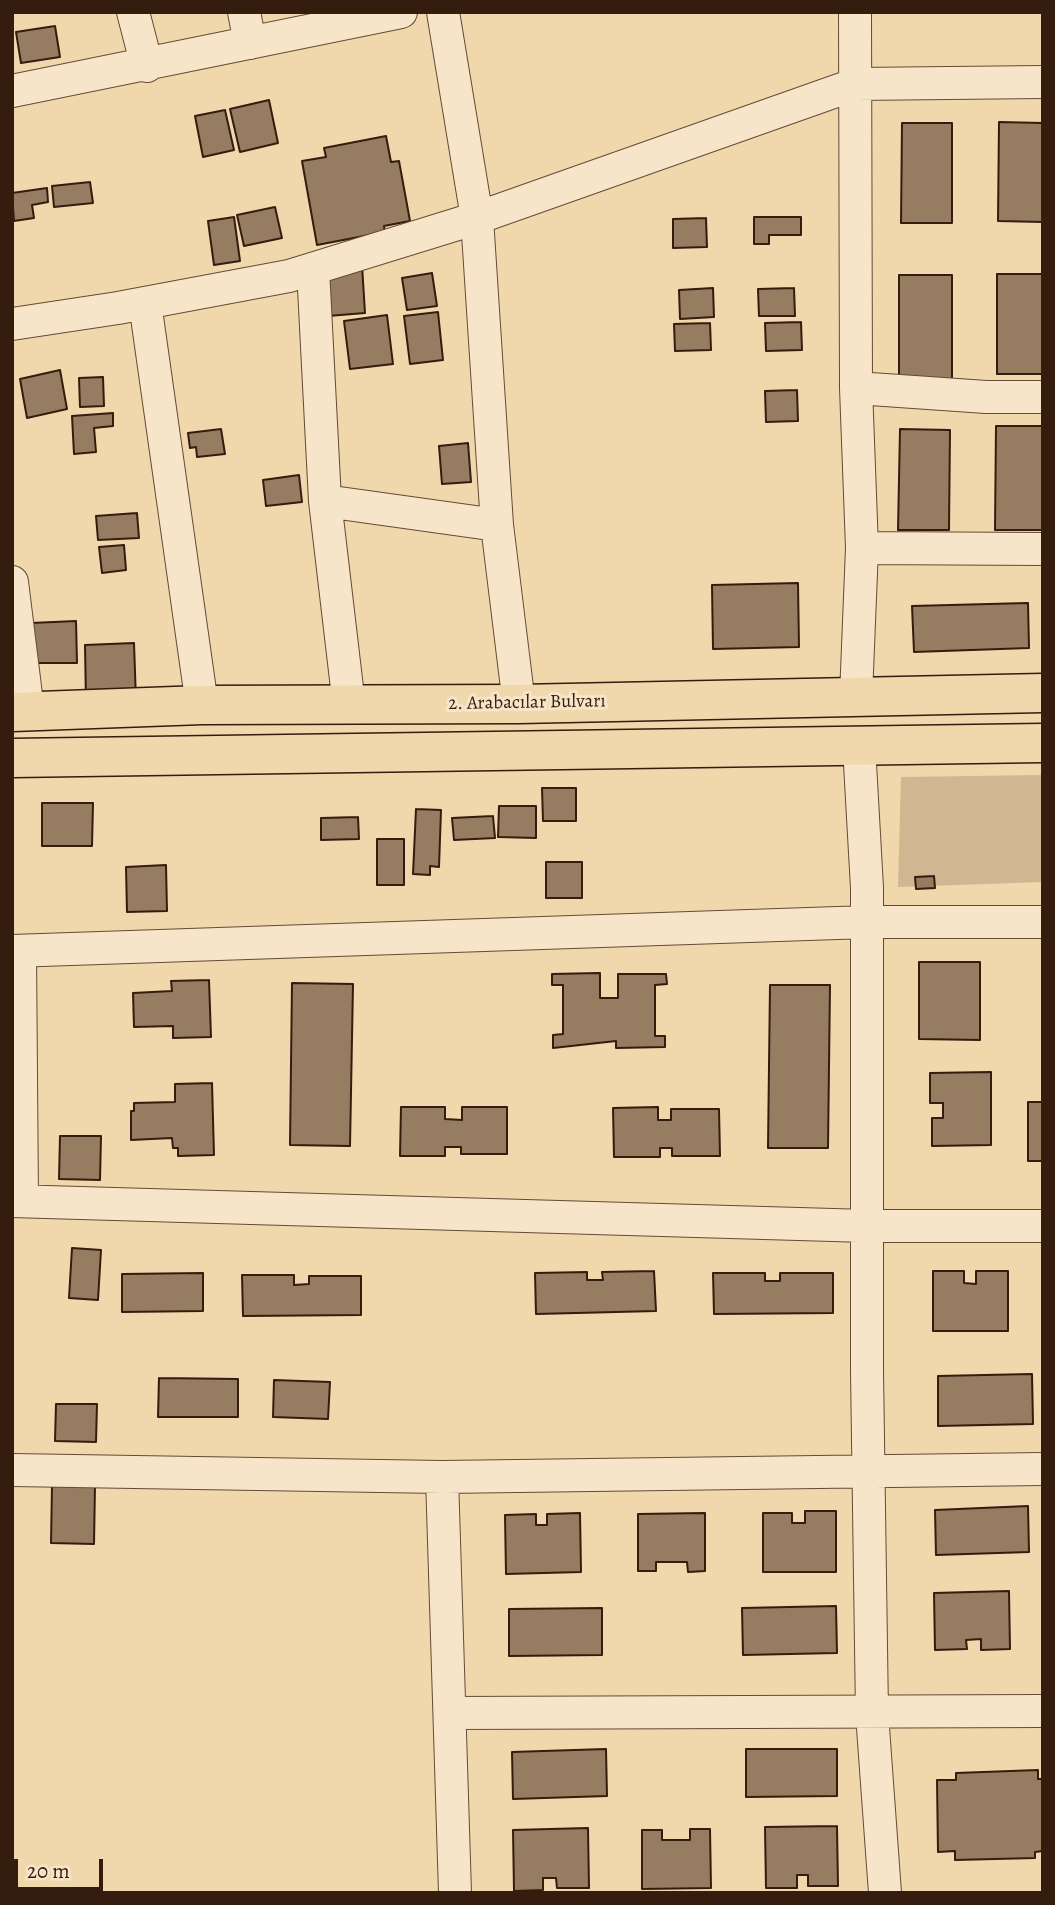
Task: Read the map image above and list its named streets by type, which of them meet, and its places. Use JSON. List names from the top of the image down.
{
  "streets": {
    "main road": ["2. Arabacılar Bulvarı"]
  },
  "scale_bar": "20 m"
}
